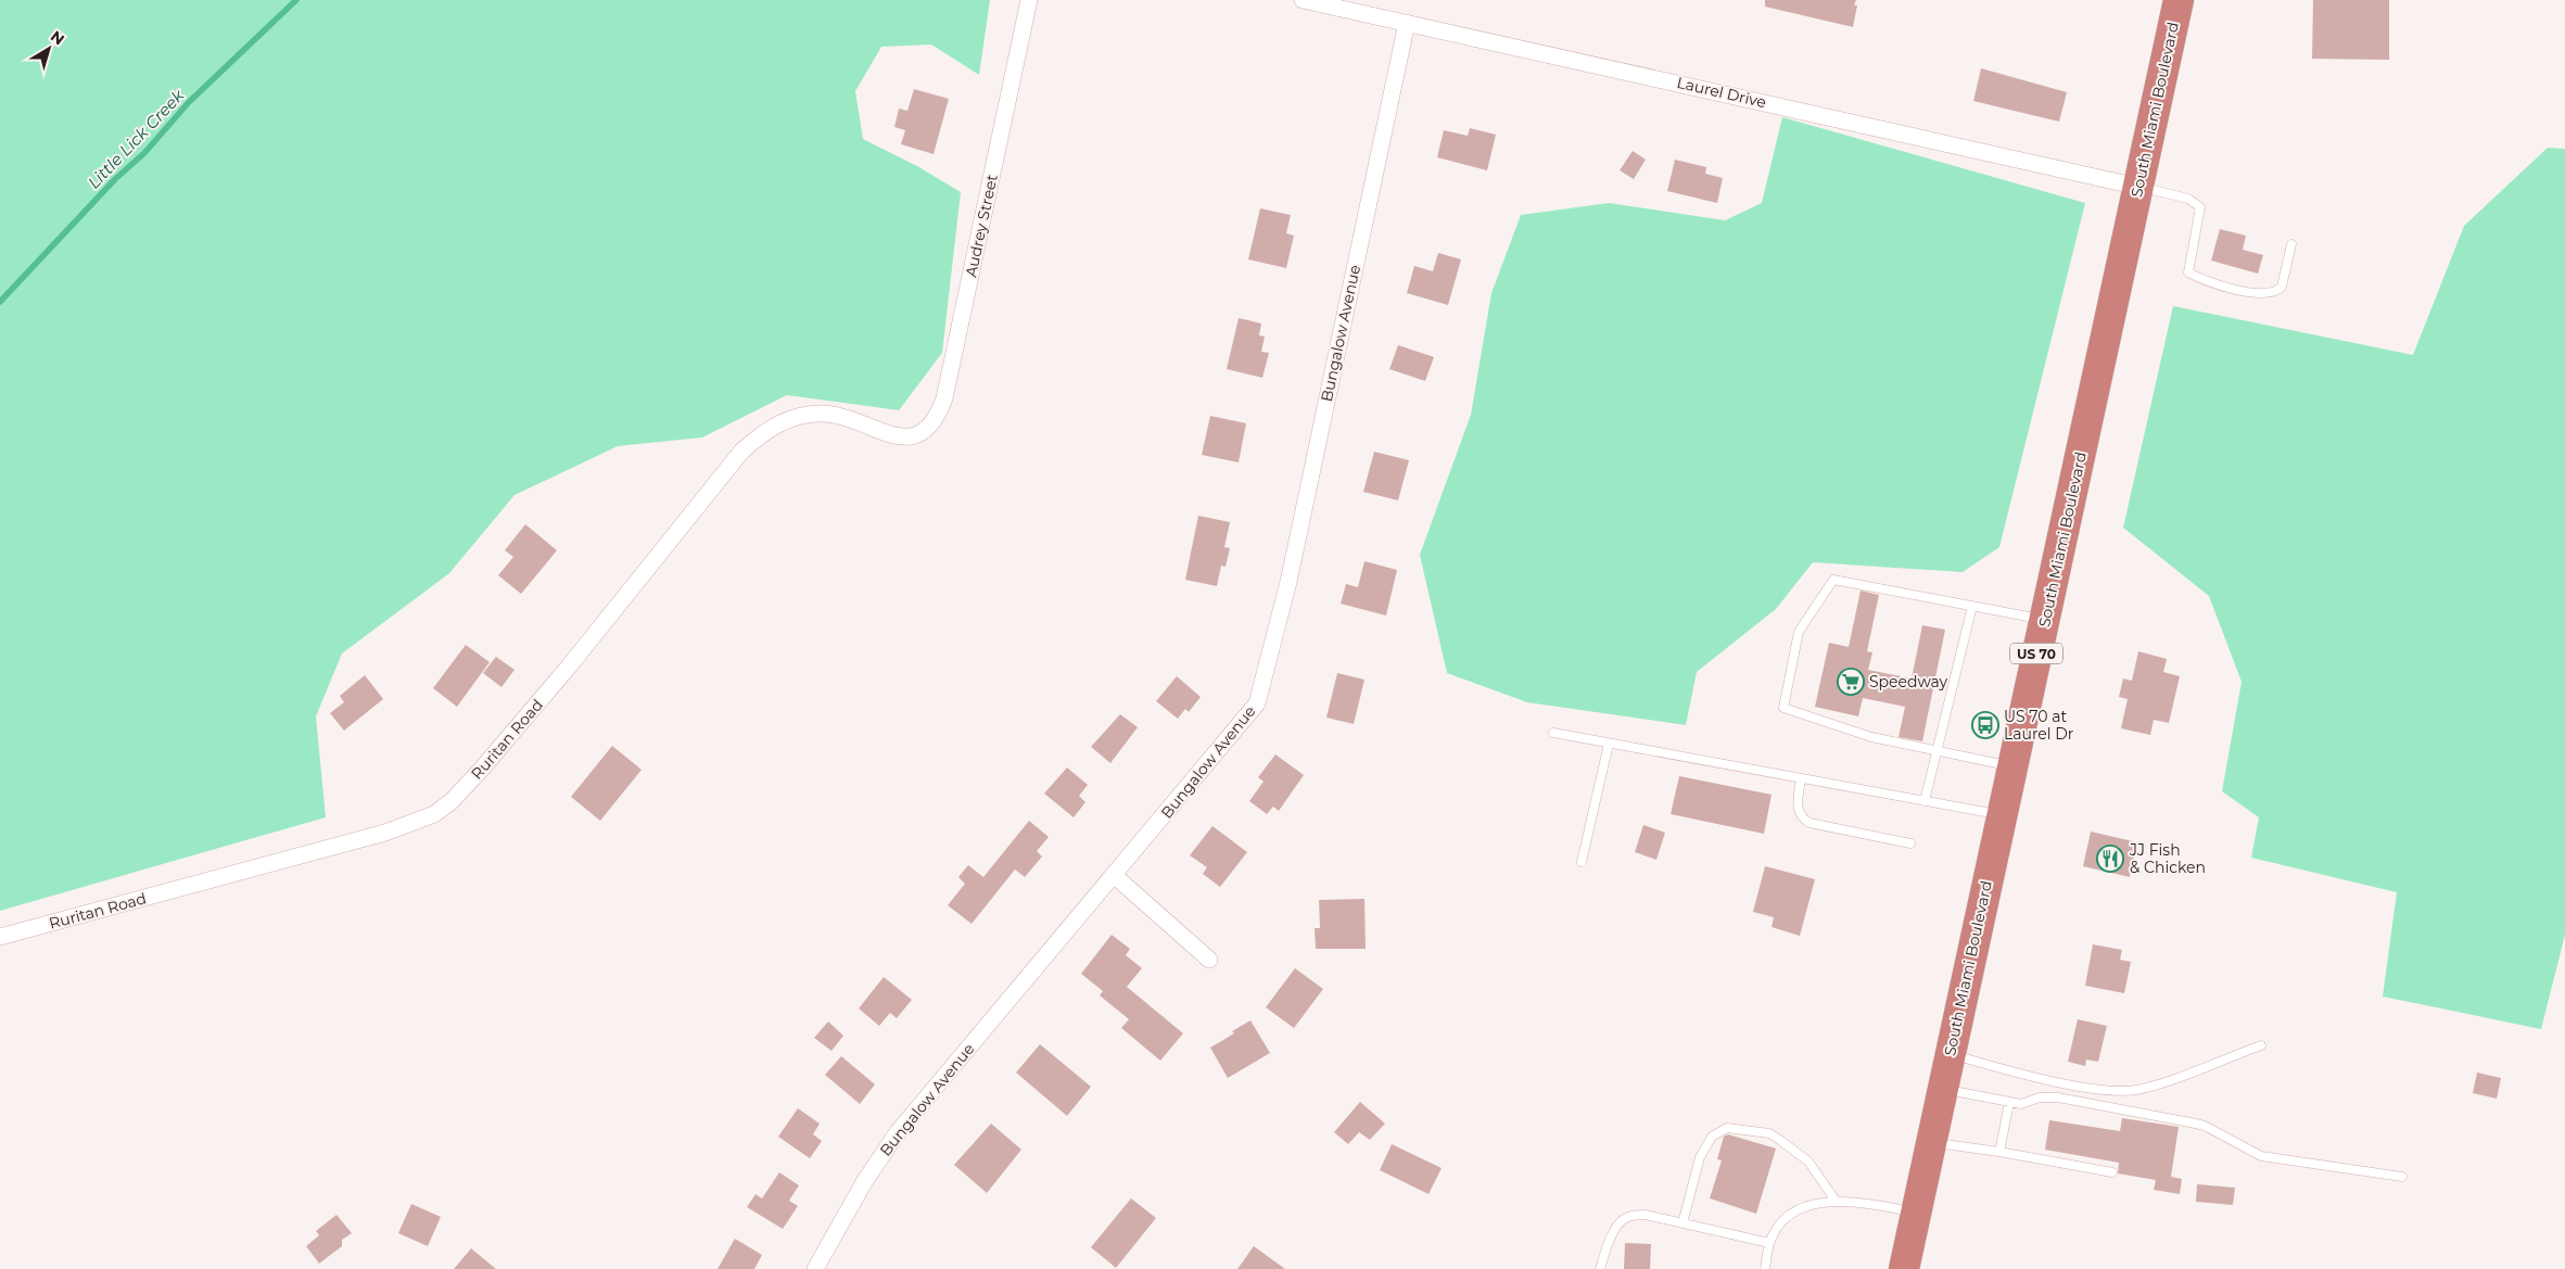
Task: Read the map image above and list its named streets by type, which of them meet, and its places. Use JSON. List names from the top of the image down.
{
  "streets": {
    "highway": ["South Miami Boulevard", "US 70"],
    "street": [
      "Laurel Drive",
      "Audrey Street",
      "Bungalow Avenue",
      "Ruritan Road"
    ]
  },
  "crossings": [
    ["Laurel Drive", "South Miami Boulevard"],
    ["Laurel Drive", "Bungalow Avenue"],
    ["Audrey Street", "Ruritan Road"]
  ],
  "water": ["Little Lick Creek"],
  "places": {
    "supermarket": ["Speedway"],
    "bus stop": ["US 70 at Laurel Dr"],
    "restaurant": ["JJ Fish & Chicken"]
  },
  "north": "top right"
}
